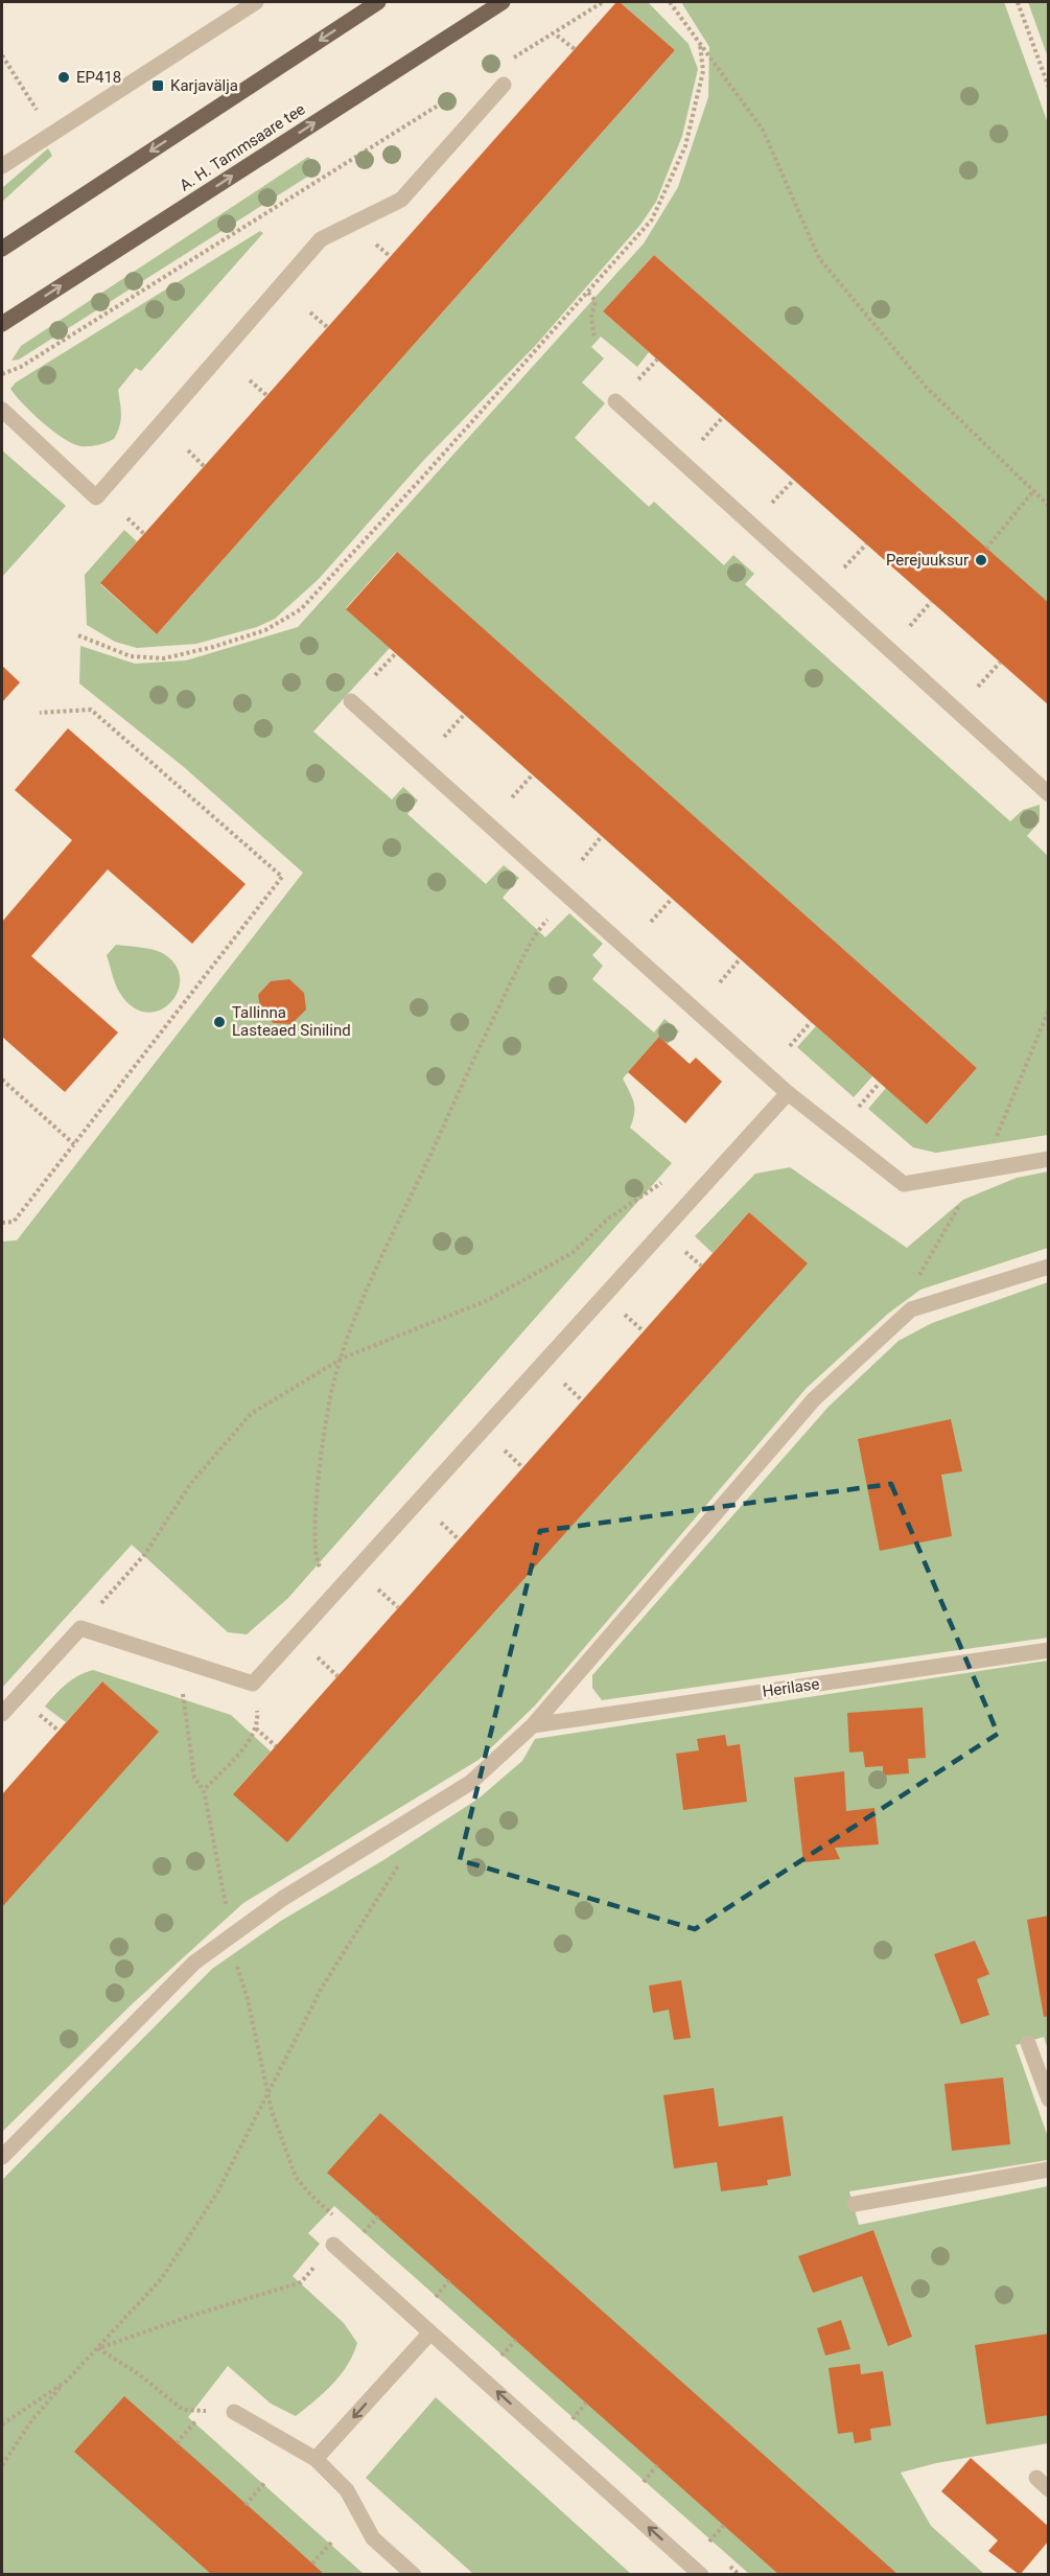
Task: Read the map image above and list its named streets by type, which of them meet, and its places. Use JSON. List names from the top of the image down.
{
  "streets": {
    "main road": ["A. H. Tammsaare tee"],
    "street": ["Herilase"]
  },
  "places": {
    "other": ["EP418", "Perejuuksur", "Tallinna Lasteaed Sinilind"],
    "transit": ["Karjavälja"]
  }
}
